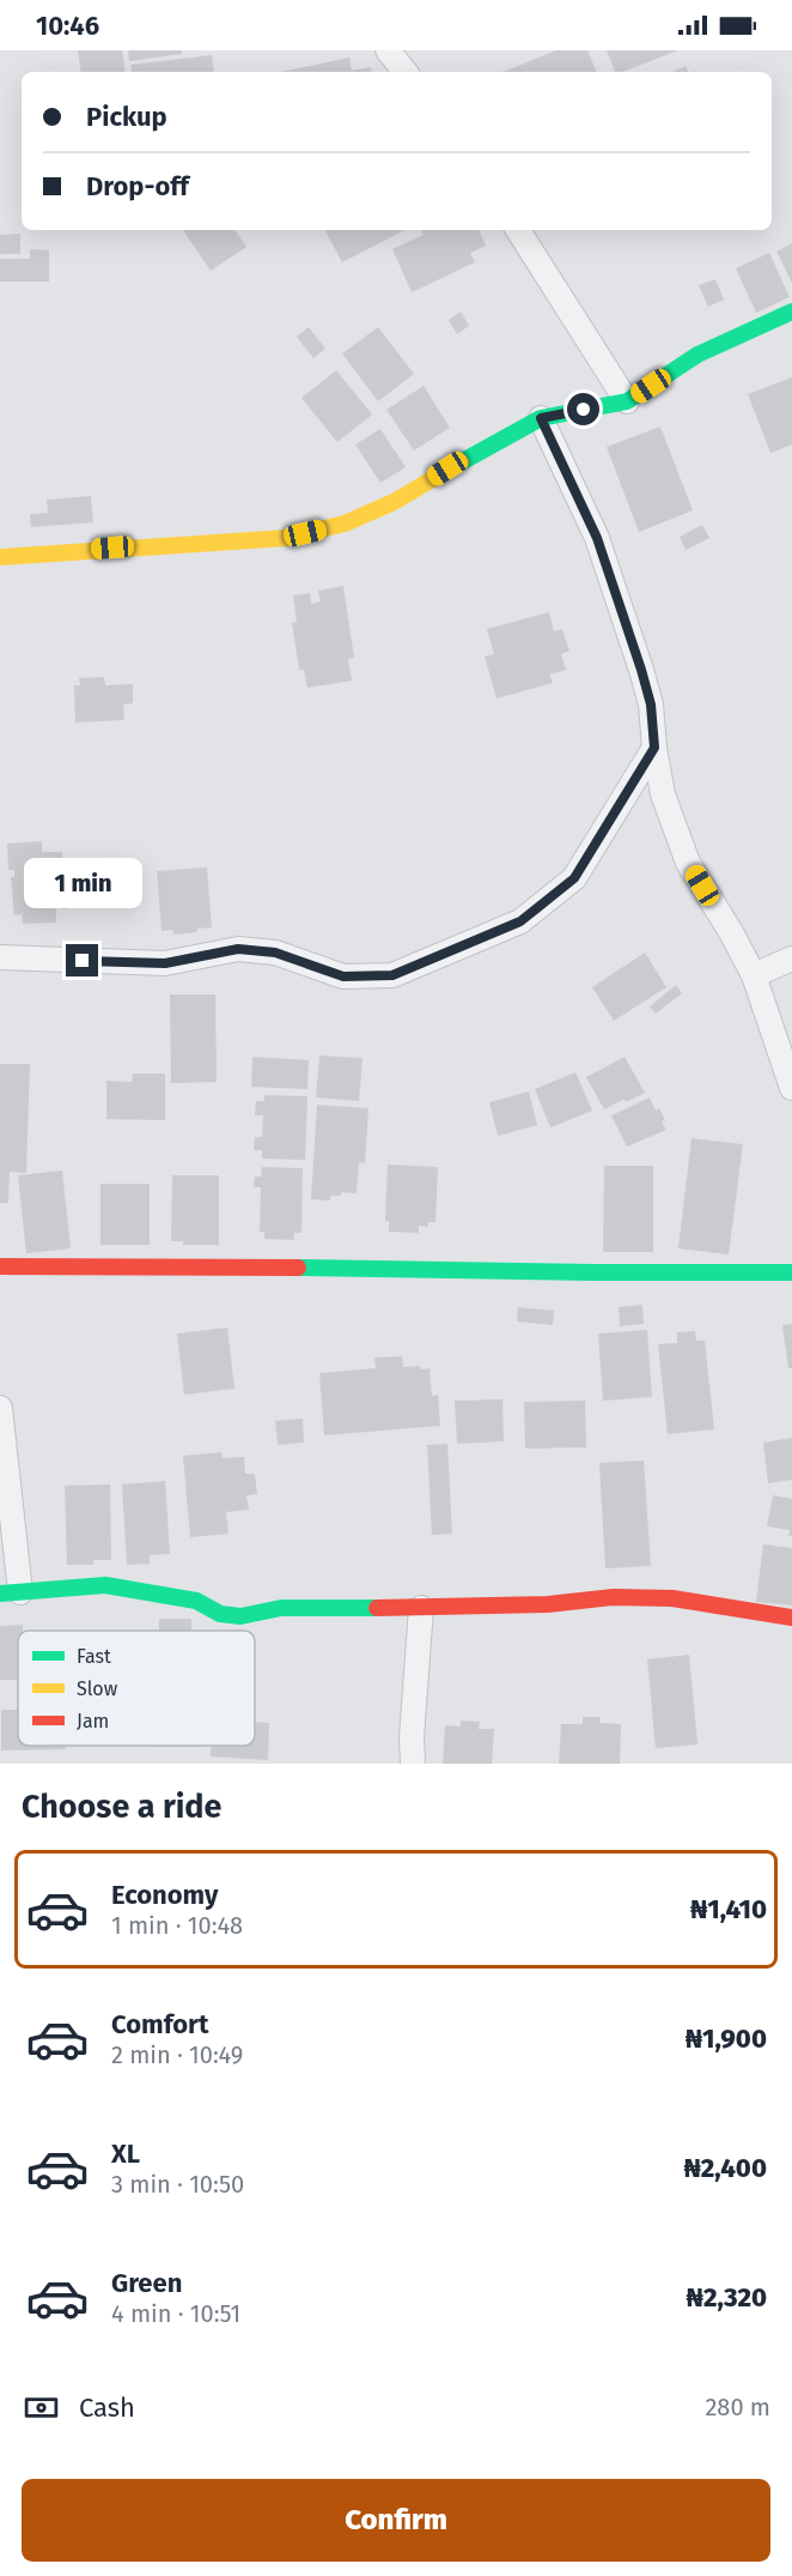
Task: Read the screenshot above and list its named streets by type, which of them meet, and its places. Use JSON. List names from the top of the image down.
{
  "legend": ["Fast", "Slow", "Jam"],
  "page": {
    "status": "10:46",
    "banner": ["Pickup", "Drop-off"],
    "bubble": "1 min",
    "heading": "Choose a ride",
    "list": [
      {
        "name": "Economy",
        "note": "1 min · 10:48",
        "value": "₦1,410"
      },
      {
        "name": "Comfort",
        "note": "2 min · 10:49",
        "value": "₦1,900"
      },
      {
        "name": "XL",
        "note": "3 min · 10:50",
        "value": "₦2,400"
      },
      {
        "name": "Green",
        "note": "4 min · 10:51",
        "value": "₦2,320"
      }
    ],
    "pay": ["Cash", "280 m"],
    "buttons": "Confirm"
  }
}
